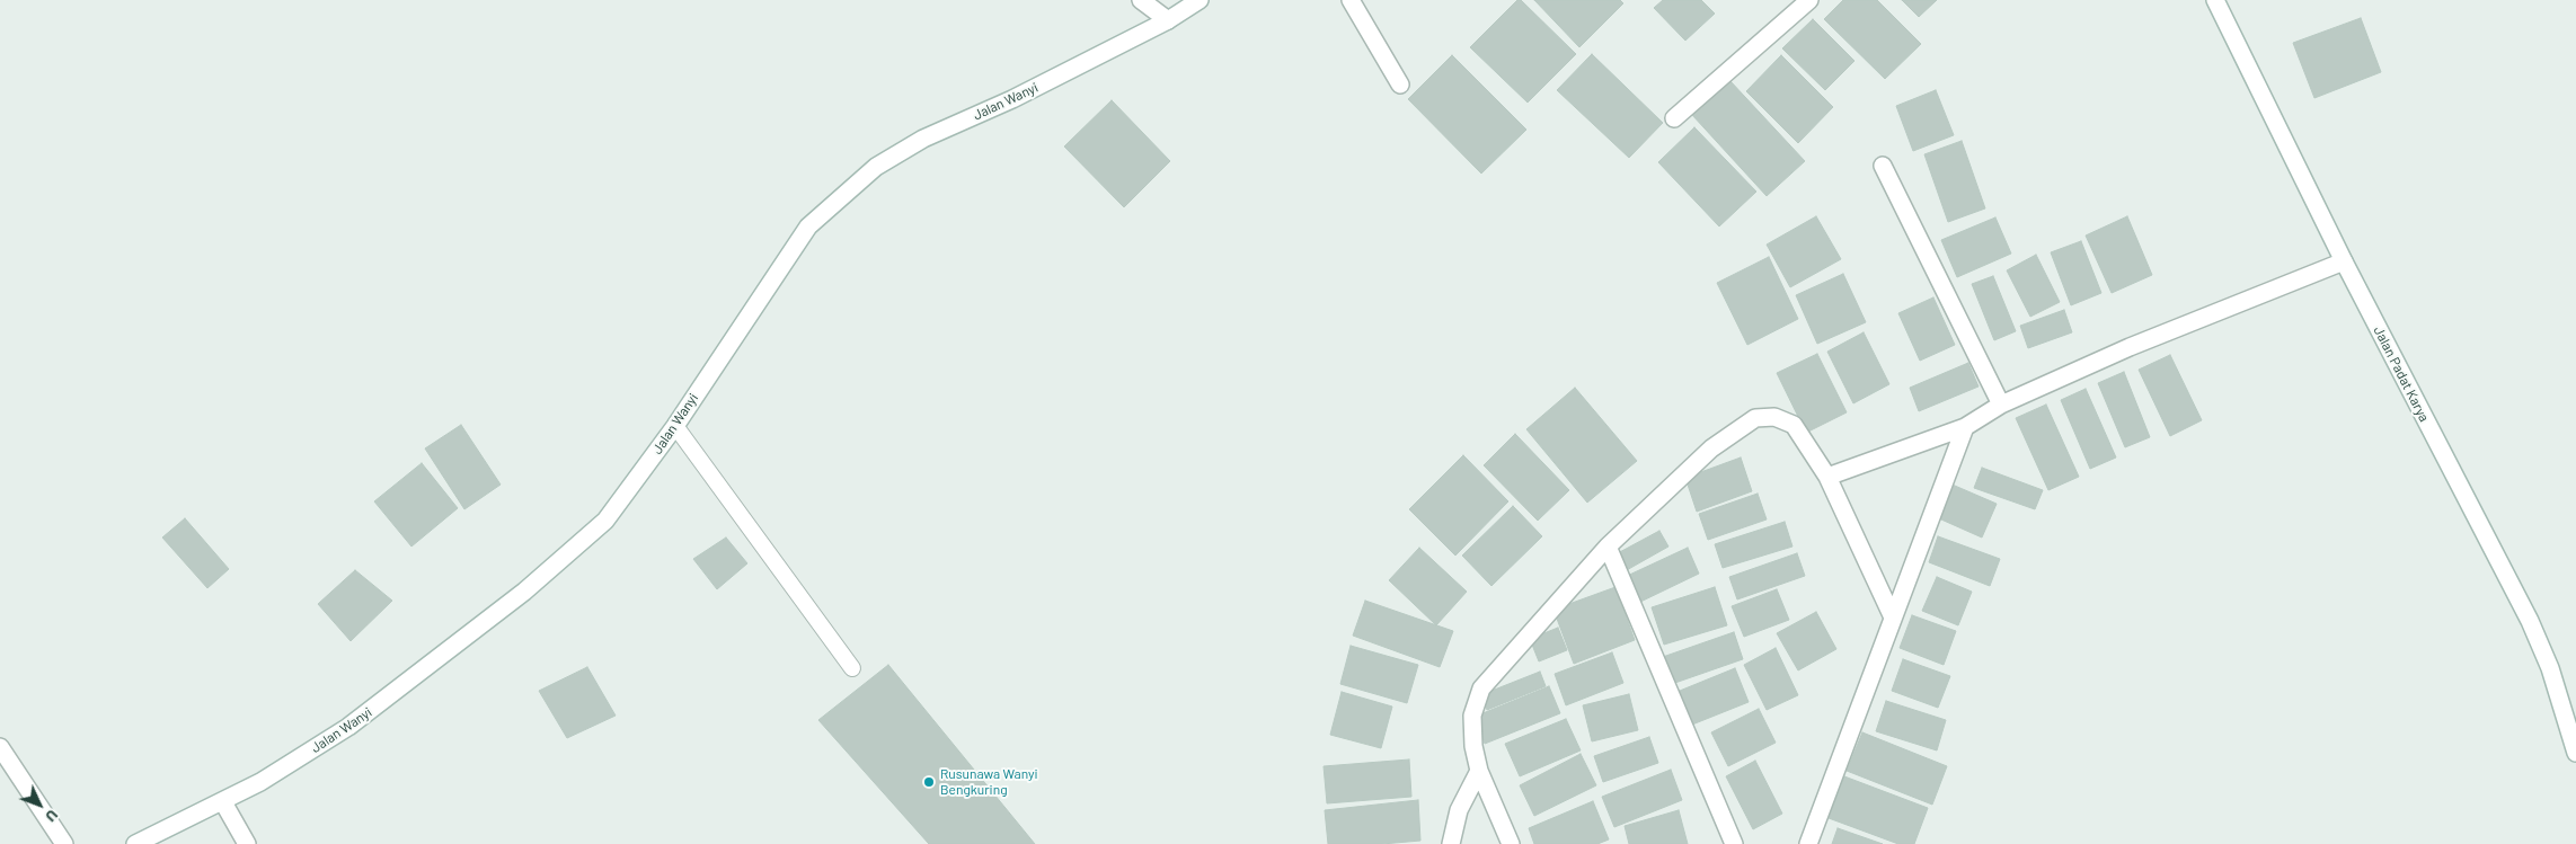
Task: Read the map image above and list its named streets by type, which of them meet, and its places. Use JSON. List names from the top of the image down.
{
  "streets": {
    "street": ["Jalan Wanyi", "Jalan Padat Karya"]
  },
  "places": ["Rusunawa Wanyi Bengkuring"],
  "north": "bottom right"
}
